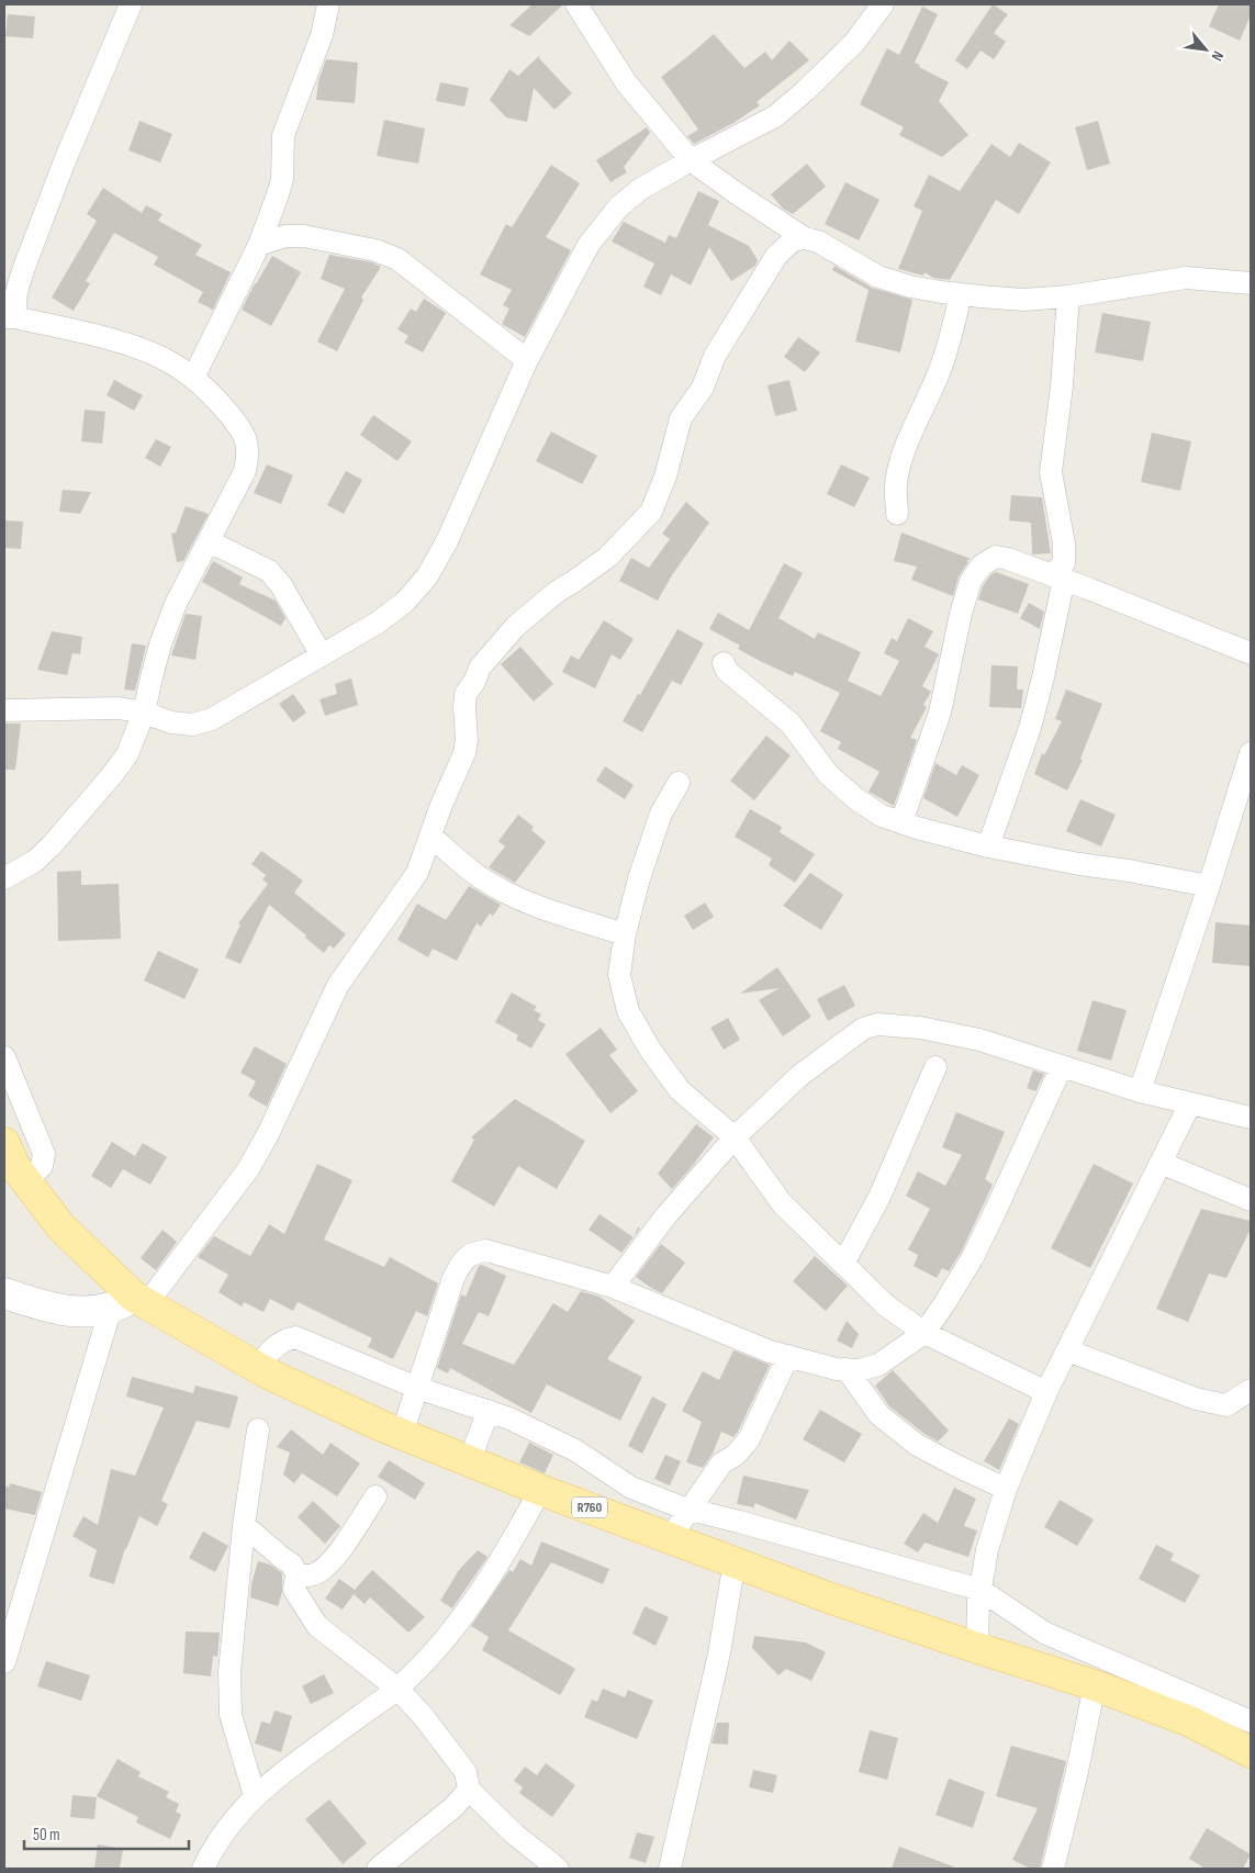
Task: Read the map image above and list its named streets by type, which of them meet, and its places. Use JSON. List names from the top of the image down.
{
  "streets": {
    "main road": ["R760"]
  },
  "scale_bar": "50 m",
  "north": "bottom right"
}
